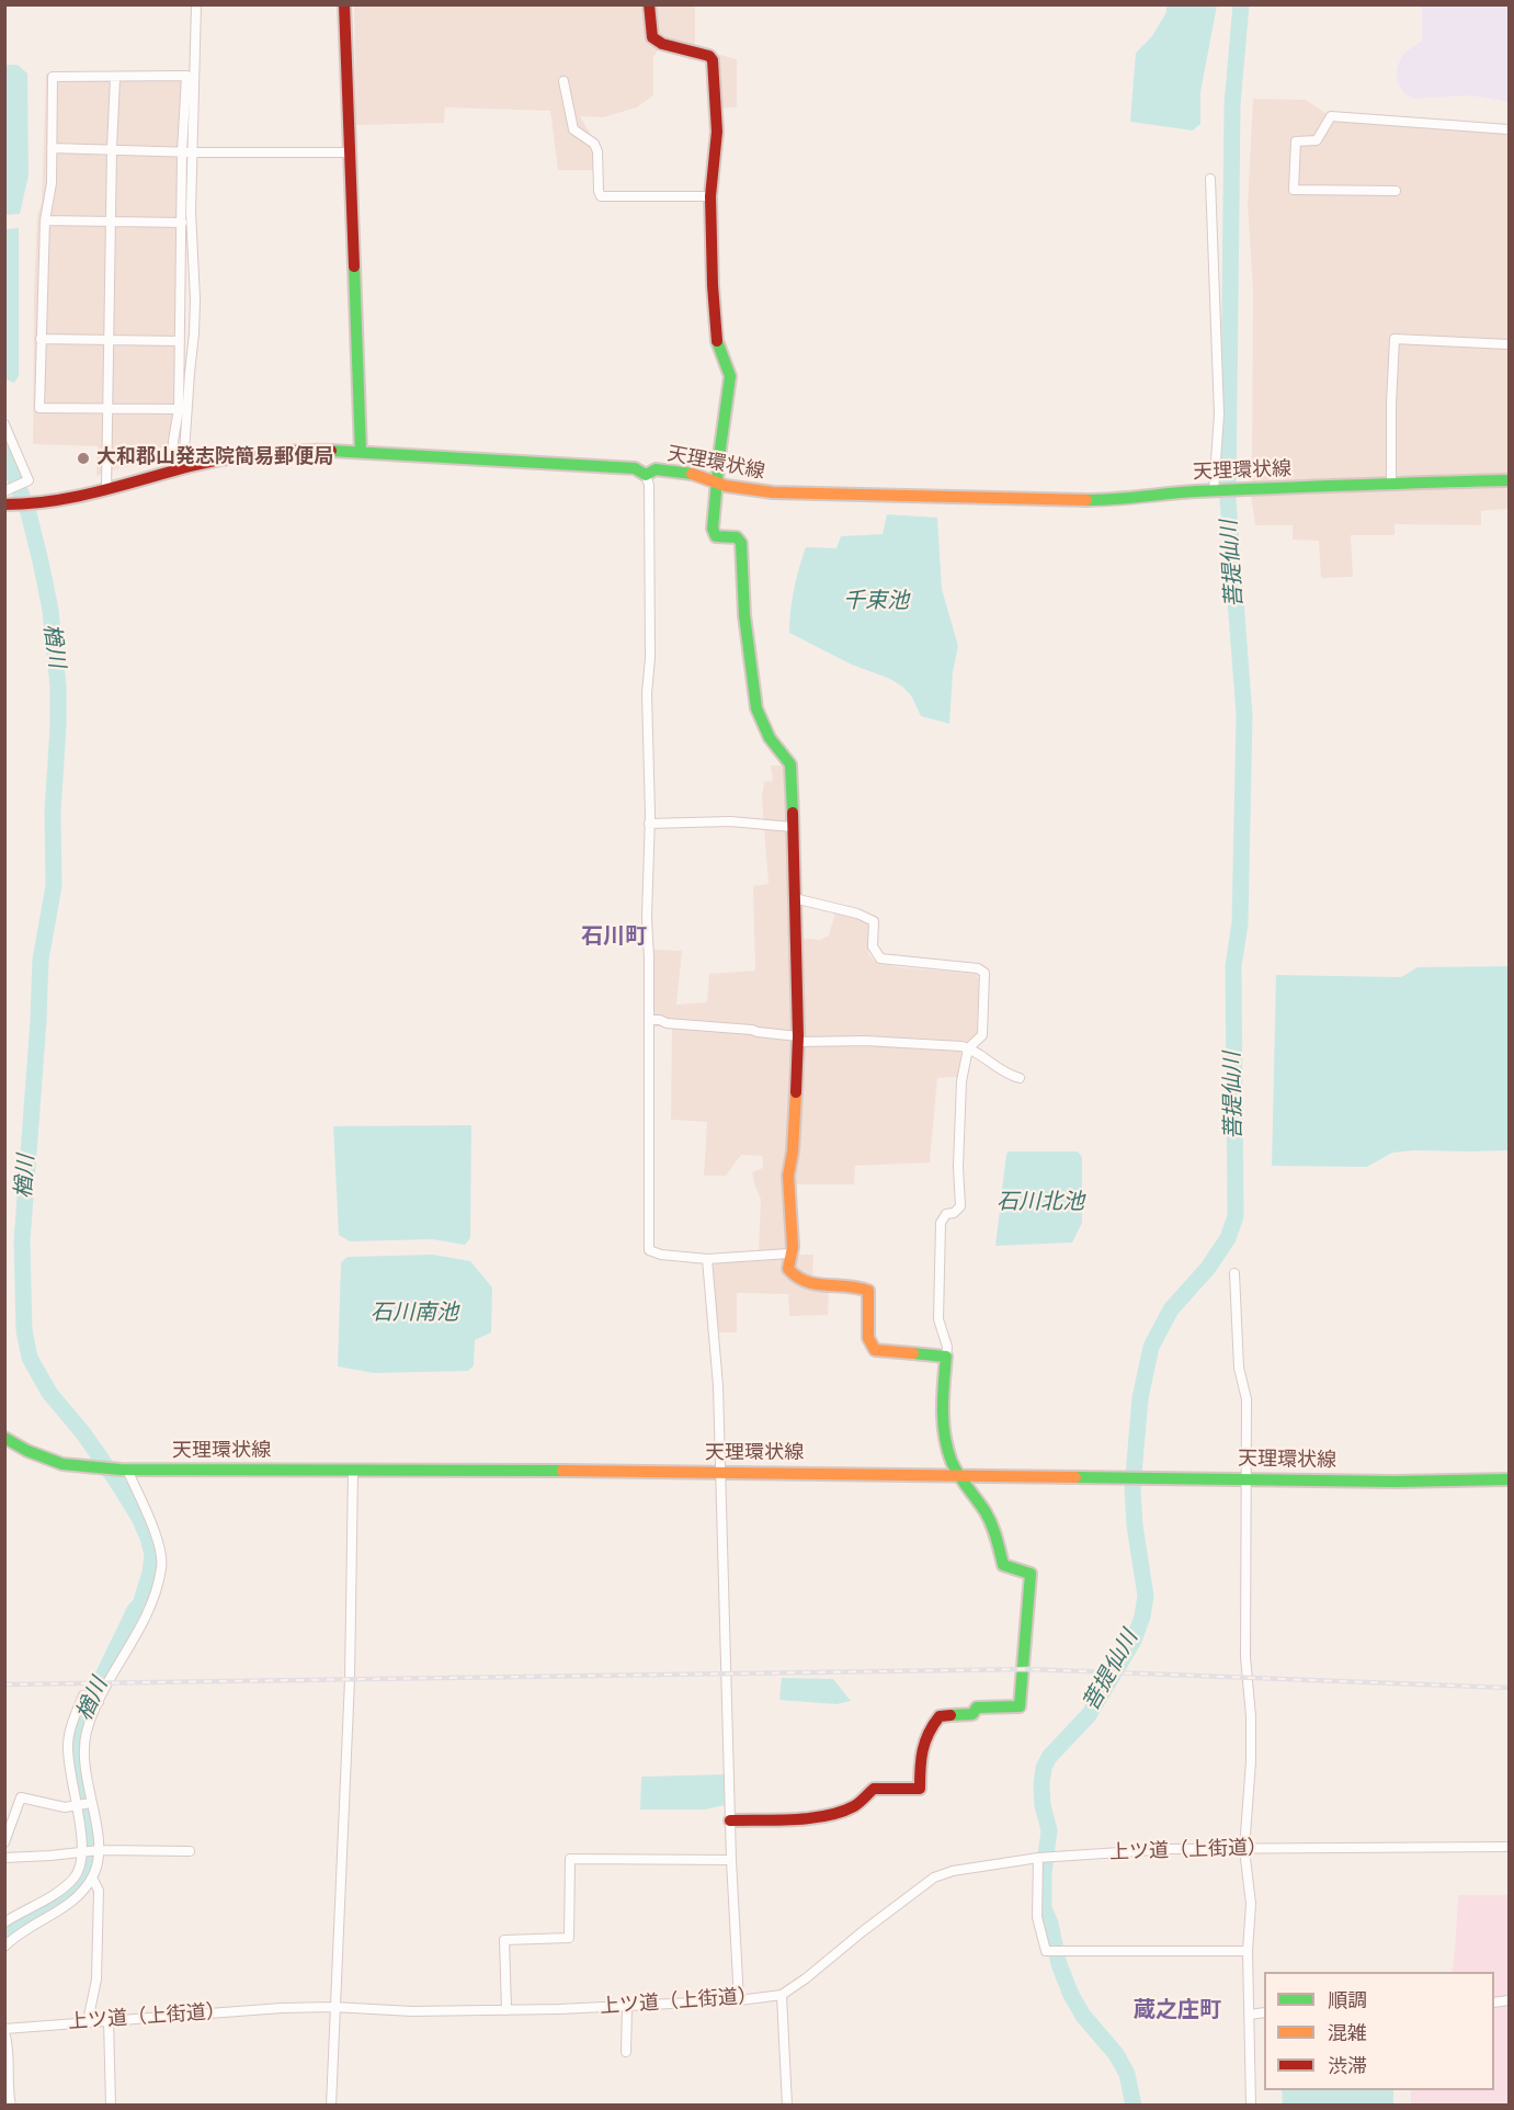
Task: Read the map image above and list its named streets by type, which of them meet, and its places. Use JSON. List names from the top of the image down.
{
  "streets": {
    "main road": ["天理環状線"],
    "street": ["上ツ道（上街道）"]
  },
  "districts": ["石川町", "蔵之庄町"],
  "water": [
    "菩提仙川",
    "千束池",
    "楢川",
    "石川北池",
    "石川南池"
  ],
  "places": ["大和郡山発志院簡易郵便局"],
  "legend": ["順調", "混雑", "渋滞"]
}
